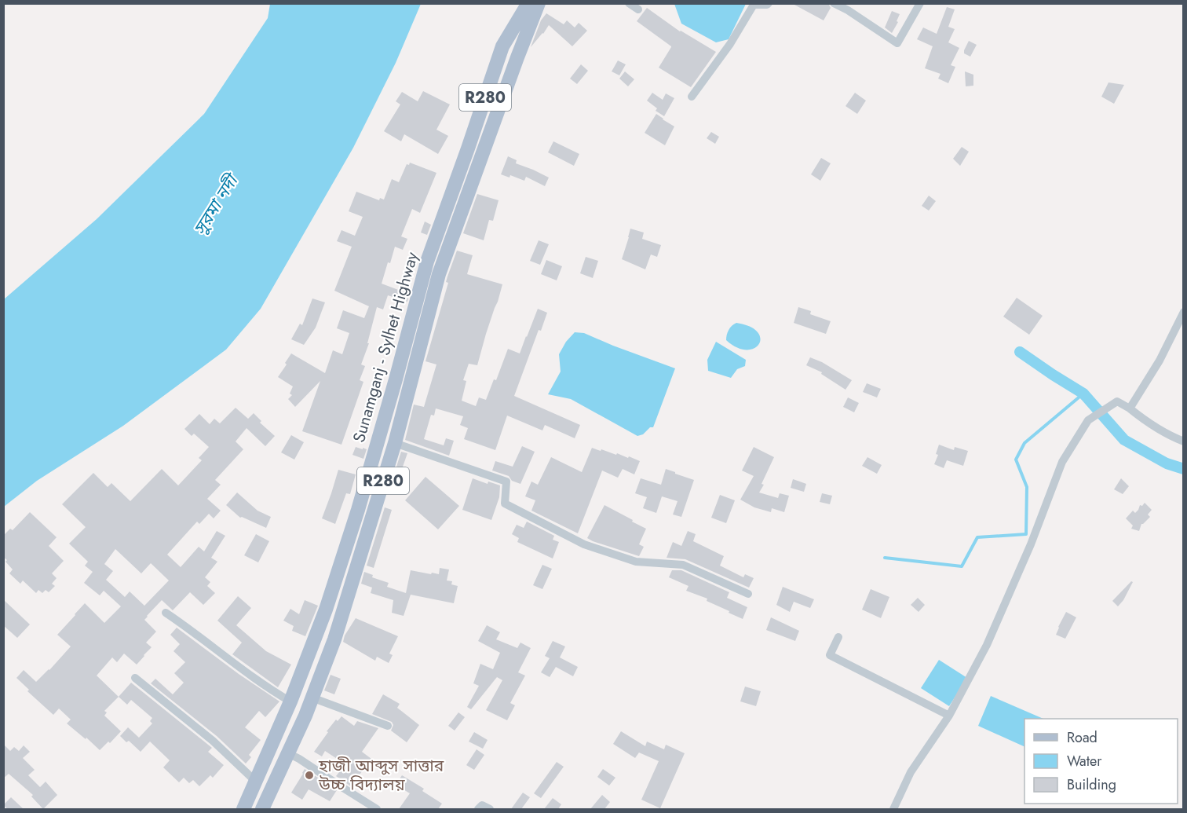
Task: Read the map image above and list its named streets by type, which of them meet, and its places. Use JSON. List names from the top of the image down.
{
  "streets": {
    "main road": ["R280", "Sunamganj - Sylhet Highway"]
  },
  "water": ["সুরমা নদী"],
  "places": ["হাজী আব্দুস সাত্তার উচ্চ বিদ্যালয়"],
  "legend": ["Road", "Water", "Building"]
}
